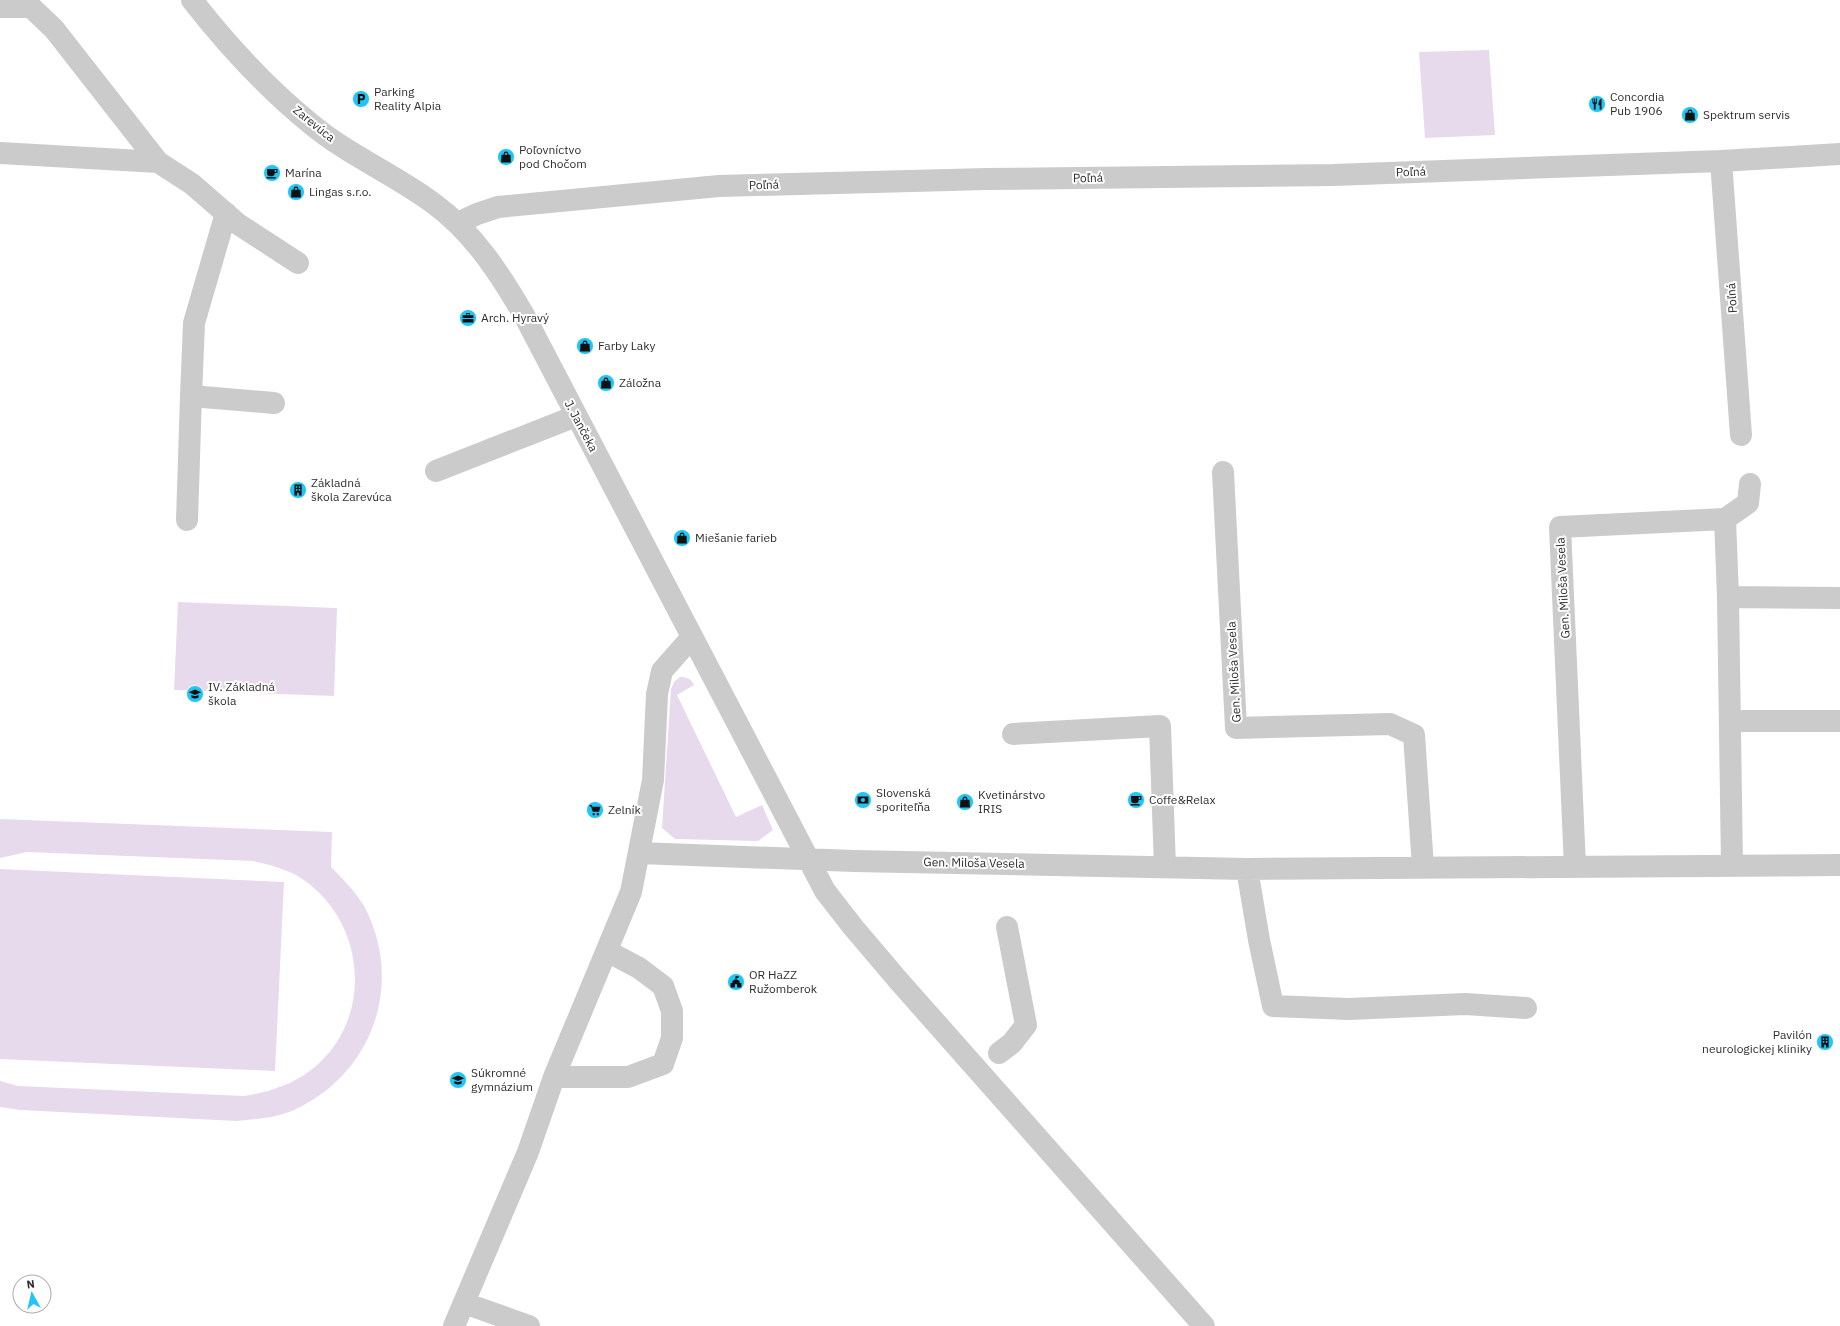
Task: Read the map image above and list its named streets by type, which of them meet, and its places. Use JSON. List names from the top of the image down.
{
  "streets": {
    "street": [
      "Zarevúca",
      "Poľná",
      "J. Jančeka",
      "Gen. Miloša Vesela"
    ]
  },
  "crossings": [
    ["Zarevúca", "Poľná"],
    ["Zarevúca", "J. Jančeka"],
    ["Poľná", "J. Jančeka"],
    ["J. Jančeka", "Gen. Miloša Vesela"]
  ],
  "places": {
    "parking": ["Parking Reality Alpia"],
    "restaurant": ["Concordia Pub 1906"],
    "shop": [
      "Spektrum servis",
      "Poľovníctvo pod Chočom",
      "Lingas s.r.o.",
      "Farby Laky",
      "Záložna",
      "Miešanie farieb",
      "Kvetinárstvo IRIS"
    ],
    "cafe": ["Marína", "Coffe&Relax"],
    "office": ["Arch. Hyravý"],
    "building": ["Základná škola Zarevúca", "Pavilón neurologickej kliniky"],
    "school or university": ["IV. Základná škola", "Súkromné gymnázium"],
    "bank": ["Slovenská sporiteľňa"],
    "supermarket": ["Zelník"],
    "public building": ["OR HaZZ Ružomberok"]
  },
  "north": "top"
}
